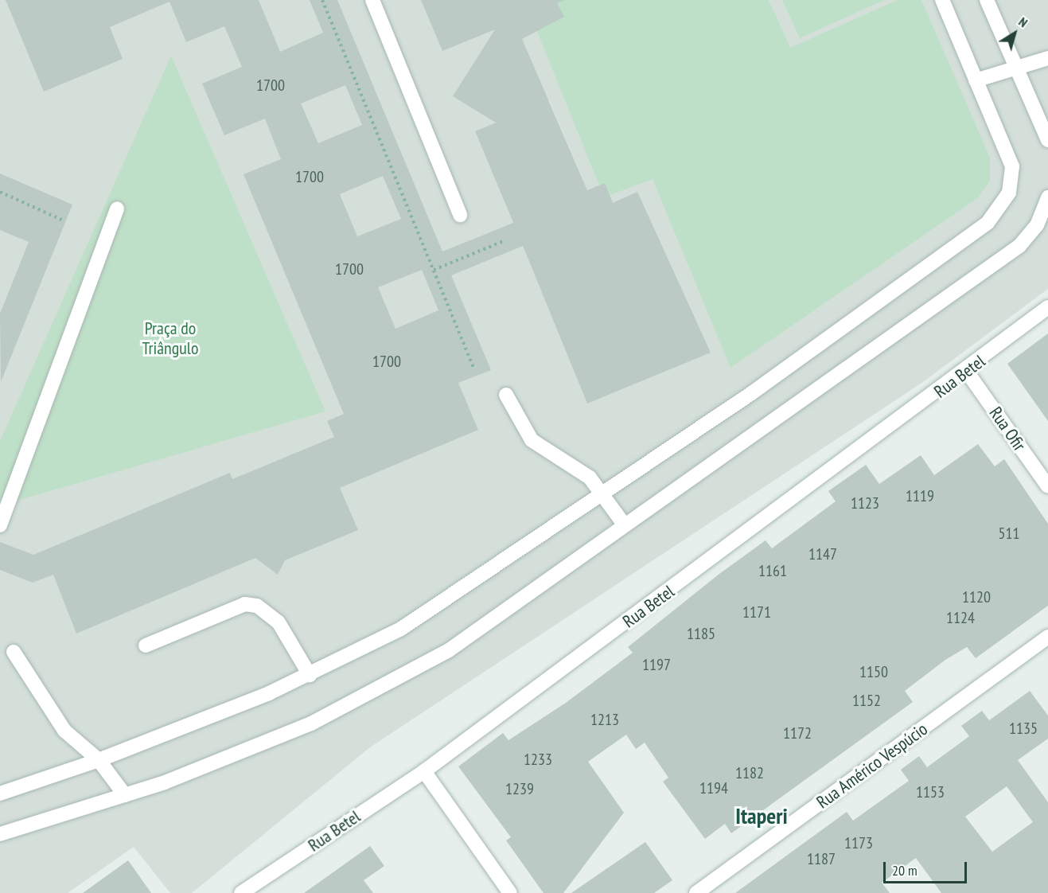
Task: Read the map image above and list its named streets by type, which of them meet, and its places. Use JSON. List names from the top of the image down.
{
  "streets": {
    "street": ["Rua Betel", "Rua Ofir", "Rua Américo Vespúcio"]
  },
  "crossings": [
    ["Rua Betel", "Rua Ofir"]
  ],
  "districts": ["Itaperi"],
  "parks": ["Praça do Triângulo"],
  "house_numbers": [
    "1700",
    "1700",
    "1700",
    "1700",
    "1119",
    "1123",
    "511",
    "1147",
    "1161",
    "1120",
    "1171",
    "1124",
    "1185",
    "1197",
    "1150",
    "1152",
    "1213",
    "1135",
    "1172",
    "1233",
    "1182",
    "1194",
    "1239",
    "1153",
    "1173",
    "1187"
  ],
  "scale_bar": "20 m",
  "north": "top right"
}
